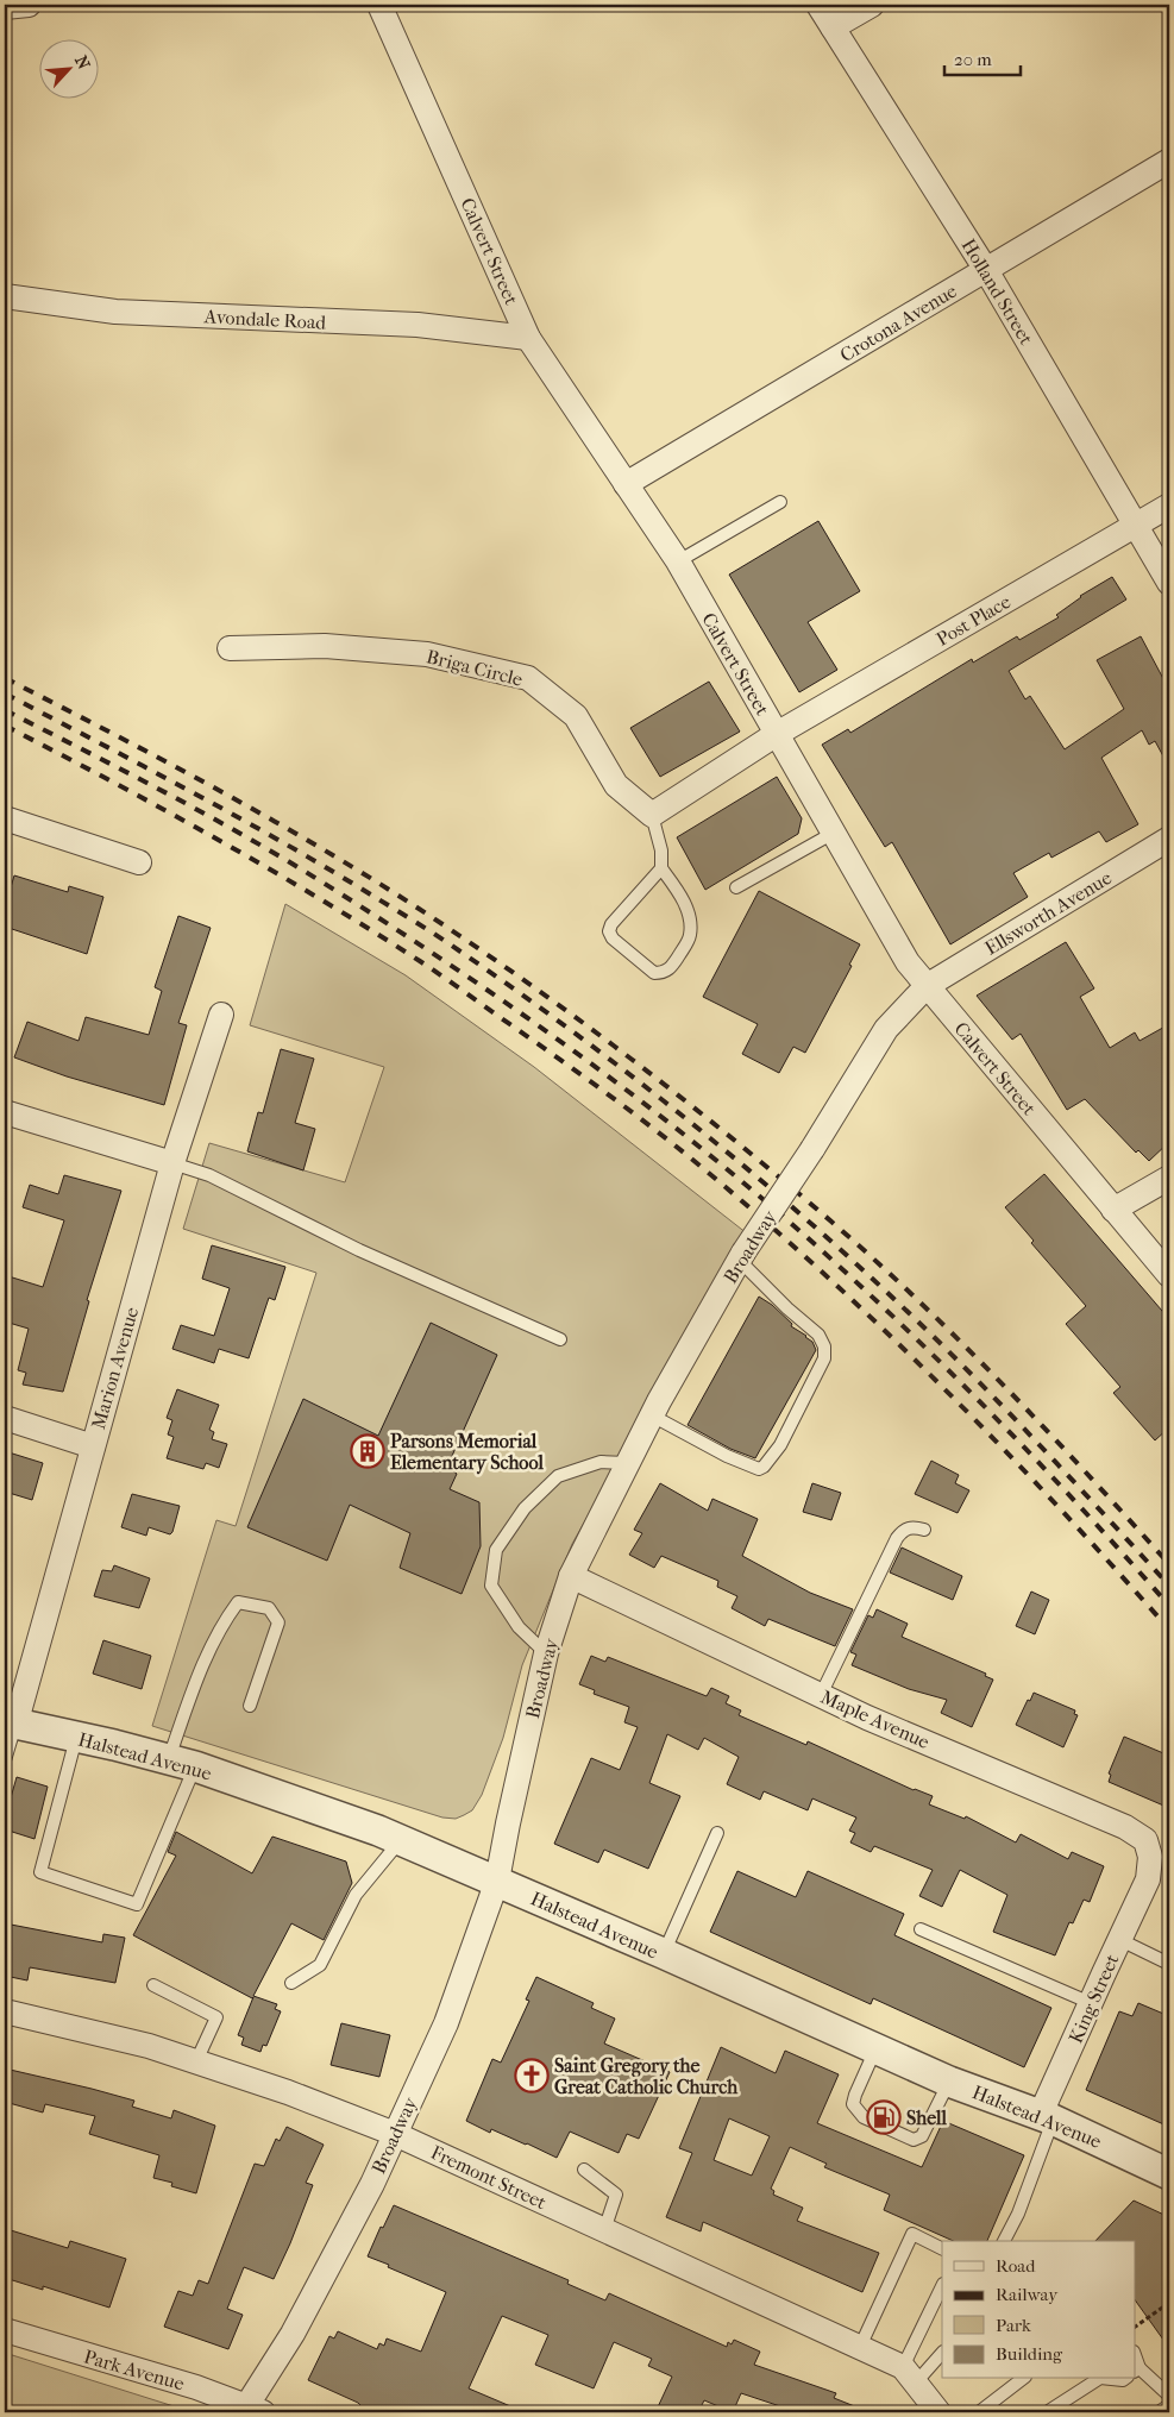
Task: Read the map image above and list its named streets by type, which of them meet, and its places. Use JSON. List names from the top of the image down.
{
  "streets": {
    "street": [
      "Calvert Street",
      "Holland Street",
      "Avondale Road",
      "Crotona Avenue",
      "Post Place",
      "Briga Circle",
      "Ellsworth Avenue",
      "Broadway",
      "Marion Avenue",
      "Maple Avenue",
      "Halstead Avenue",
      "King Street",
      "Fremont Street",
      "Park Avenue"
    ]
  },
  "crossings": [
    ["Calvert Street", "Avondale Road"],
    ["Calvert Street", "Crotona Avenue"],
    ["Calvert Street", "Post Place"],
    ["Calvert Street", "Ellsworth Avenue"],
    ["Calvert Street", "Broadway"],
    ["Holland Street", "Crotona Avenue"],
    ["Holland Street", "Post Place"],
    ["Ellsworth Avenue", "Broadway"],
    ["Broadway", "Maple Avenue"],
    ["Broadway", "Halstead Avenue"],
    ["Broadway", "Fremont Street"],
    ["Broadway", "Park Avenue"],
    ["Marion Avenue", "Halstead Avenue"],
    ["Maple Avenue", "King Street"],
    ["Halstead Avenue", "King Street"]
  ],
  "places": {
    "building": ["Parsons Memorial Elementary School"],
    "church": ["Saint Gregory the Great Catholic Church"],
    "fuel station": ["Shell"]
  },
  "legend": [
    "Road",
    "Railway",
    "Park",
    "Building"
  ],
  "scale_bar": "20 m",
  "north": "top right"
}
